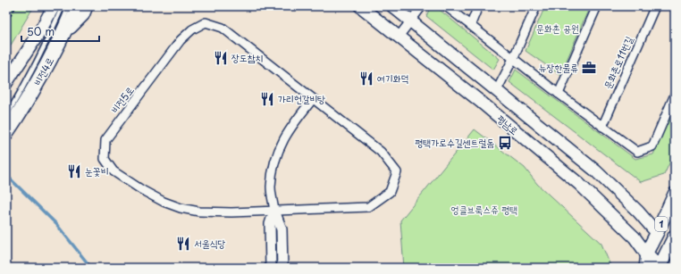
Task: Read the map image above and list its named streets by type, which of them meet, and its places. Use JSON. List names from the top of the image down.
{
  "streets": {
    "main road": ["비전4로", "평남로", "1"],
    "street": ["문화촌로11번길", "비전5로"]
  },
  "crossings": [
    ["평남로", "1"]
  ],
  "parks": ["문화촌 공원", "엉클브룩스쥬 평택"],
  "places": {
    "restaurant": [
      "장도참치",
      "여기화덕",
      "가리헌갈비탕",
      "눈꽃비",
      "서울식당"
    ],
    "office": ["뉴장한물류"],
    "bus stop": ["평택가로수길센트럴돔"]
  },
  "scale_bar": "50 m"
}
